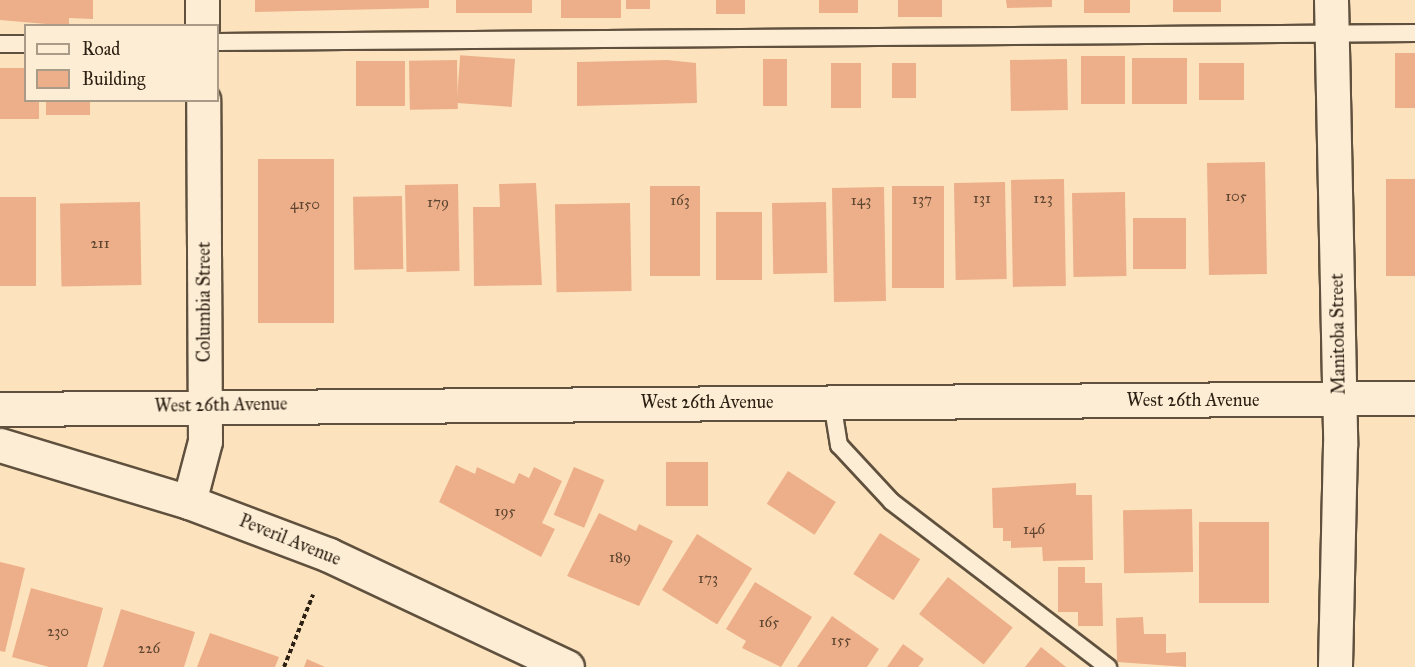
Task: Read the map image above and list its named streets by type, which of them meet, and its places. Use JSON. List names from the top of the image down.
{
  "streets": {
    "street": [
      "Columbia Street",
      "Manitoba Street",
      "West 26th Avenue",
      "Peveril Avenue"
    ]
  },
  "crossings": [
    ["Columbia Street", "West 26th Avenue"],
    ["Columbia Street", "Peveril Avenue"],
    ["Manitoba Street", "West 26th Avenue"]
  ],
  "house_numbers": [
    "105",
    "131",
    "123",
    "137",
    "163",
    "143",
    "179",
    "4150",
    "211",
    "195",
    "146",
    "189",
    "173",
    "165",
    "230",
    "155",
    "226"
  ],
  "legend": ["Road", "Building"]
}
